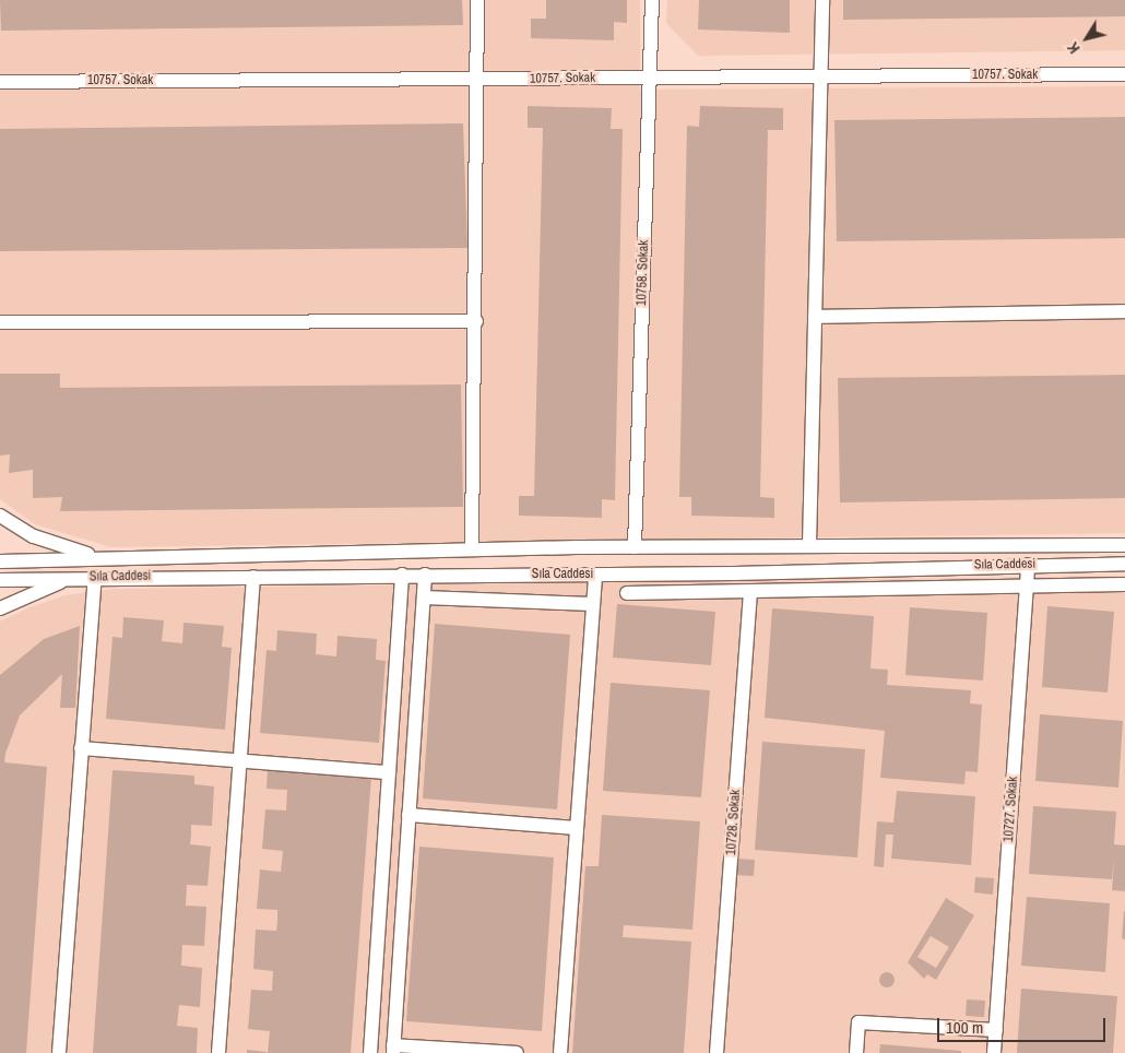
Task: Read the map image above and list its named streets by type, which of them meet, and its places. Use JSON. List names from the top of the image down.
{
  "streets": {
    "street": [
      "10757. Sokak",
      "10758. Sokak",
      "Sıla Caddesi",
      "10727. Sokak",
      "10728. Sokak"
    ]
  },
  "crossings": [
    ["10757. Sokak", "10758. Sokak"],
    ["10758. Sokak", "Sıla Caddesi"],
    ["Sıla Caddesi", "10727. Sokak"]
  ],
  "scale_bar": "100 m",
  "north": "bottom left"
}
